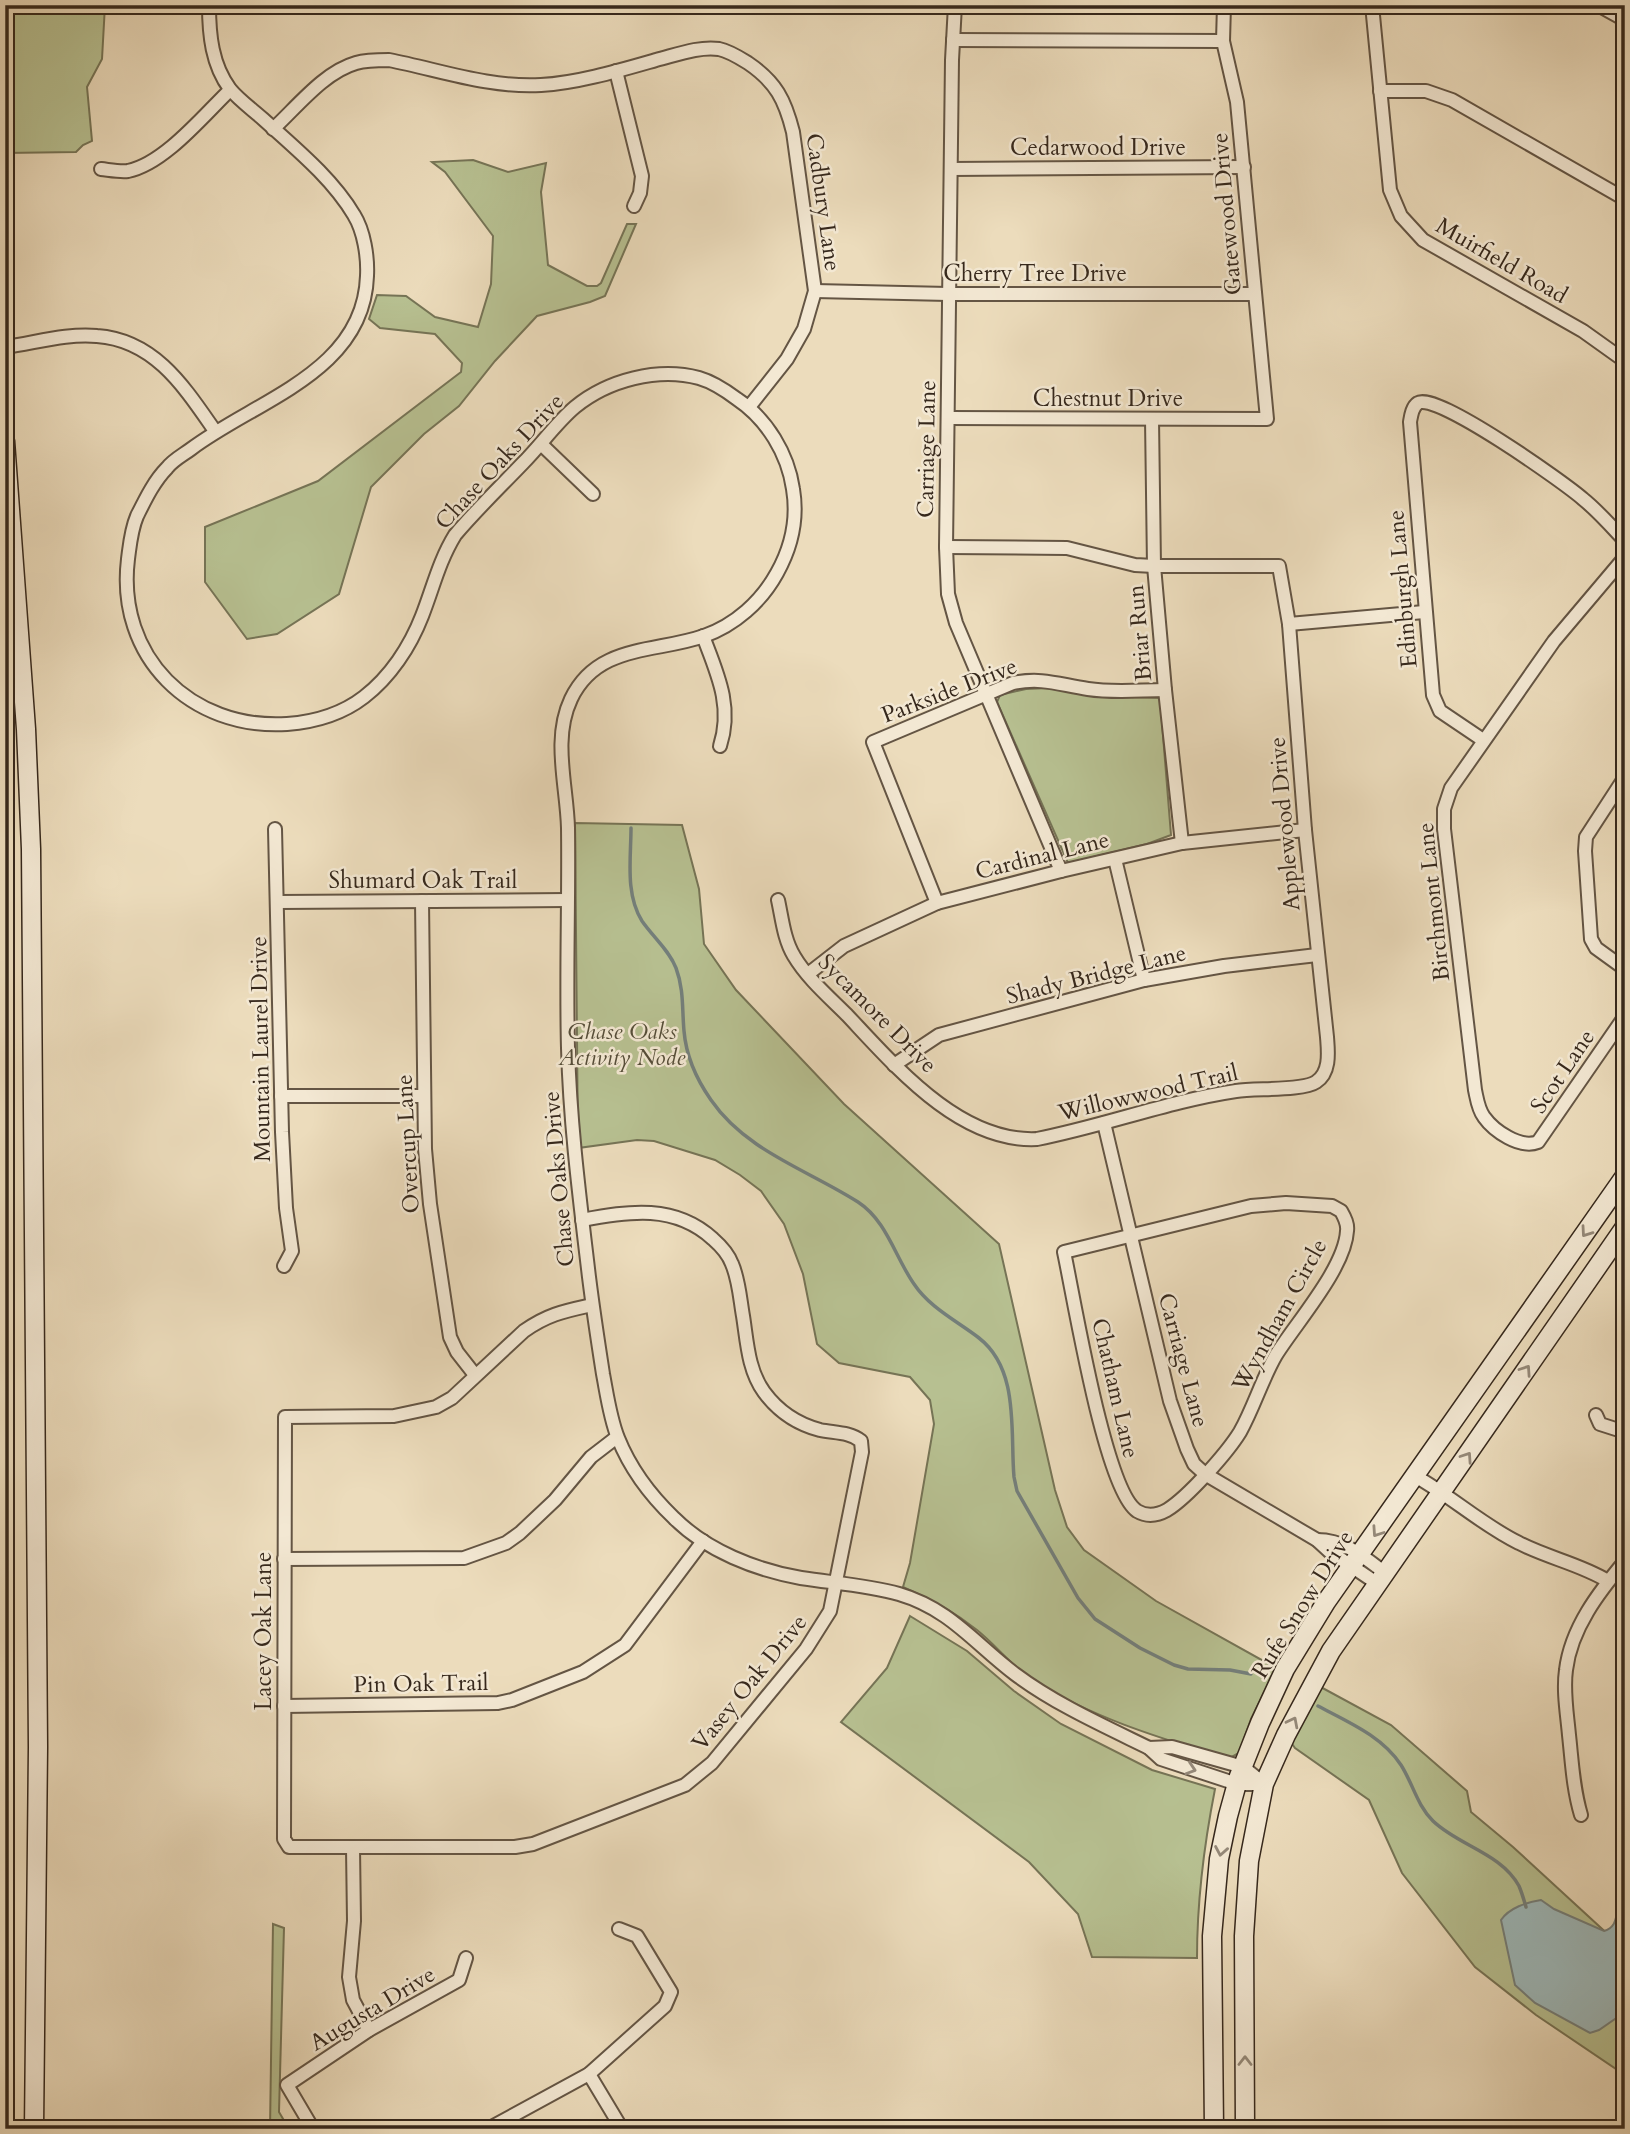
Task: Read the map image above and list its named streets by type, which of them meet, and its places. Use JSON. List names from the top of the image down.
{
  "streets": {
    "main road": ["Rufe Snow Drive"],
    "street": [
      "Cedarwood Drive",
      "Cadbury Lane",
      "Gatewood Drive",
      "Muirfield Road",
      "Cherry Tree Drive",
      "Chestnut Drive",
      "Carriage Lane",
      "Chase Oaks Drive",
      "Edinburgh Lane",
      "Briar Run",
      "Parkside Drive",
      "Applewood Drive",
      "Cardinal Lane",
      "Shumard Oak Trail",
      "Birchmont Lane",
      "Shady Bridge Lane",
      "Sycamore Drive",
      "Mountain Laurel Drive",
      "Scot Lane",
      "Willowwood Trail",
      "Overcup Lane",
      "Wyndham Circle",
      "Chatham Lane",
      "Lacey Oak Lane",
      "Vasey Oak Drive",
      "Pin Oak Trail",
      "Augusta Drive"
    ]
  },
  "crossings": [
    ["Cedarwood Drive", "Gatewood Drive"],
    ["Cedarwood Drive", "Carriage Lane"],
    ["Cadbury Lane", "Cherry Tree Drive"],
    ["Cadbury Lane", "Chase Oaks Drive"],
    ["Gatewood Drive", "Cherry Tree Drive"],
    ["Gatewood Drive", "Chestnut Drive"],
    ["Cherry Tree Drive", "Carriage Lane"],
    ["Chestnut Drive", "Carriage Lane"],
    ["Chestnut Drive", "Briar Run"],
    ["Carriage Lane", "Parkside Drive"],
    ["Carriage Lane", "Cardinal Lane"],
    ["Carriage Lane", "Willowwood Trail"],
    ["Carriage Lane", "Wyndham Circle"],
    ["Carriage Lane", "Chatham Lane"],
    ["Carriage Lane", "Rufe Snow Drive"],
    ["Chase Oaks Drive", "Shumard Oak Trail"],
    ["Chase Oaks Drive", "Rufe Snow Drive"],
    ["Chase Oaks Drive", "Vasey Oak Drive"],
    ["Chase Oaks Drive", "Pin Oak Trail"],
    ["Edinburgh Lane", "Birchmont Lane"],
    ["Briar Run", "Parkside Drive"],
    ["Briar Run", "Applewood Drive"],
    ["Briar Run", "Cardinal Lane"],
    ["Parkside Drive", "Cardinal Lane"],
    ["Applewood Drive", "Cardinal Lane"],
    ["Applewood Drive", "Shady Bridge Lane"],
    ["Applewood Drive", "Willowwood Trail"],
    ["Cardinal Lane", "Sycamore Drive"],
    ["Shumard Oak Trail", "Mountain Laurel Drive"],
    ["Shumard Oak Trail", "Overcup Lane"],
    ["Birchmont Lane", "Scot Lane"],
    ["Shady Bridge Lane", "Sycamore Drive"],
    ["Sycamore Drive", "Willowwood Trail"],
    ["Overcup Lane", "Lacey Oak Lane"],
    ["Wyndham Circle", "Chatham Lane"],
    ["Lacey Oak Lane", "Vasey Oak Drive"],
    ["Lacey Oak Lane", "Pin Oak Trail"]
  ],
  "parks": ["Chase Oaks Activity Node"]
}
